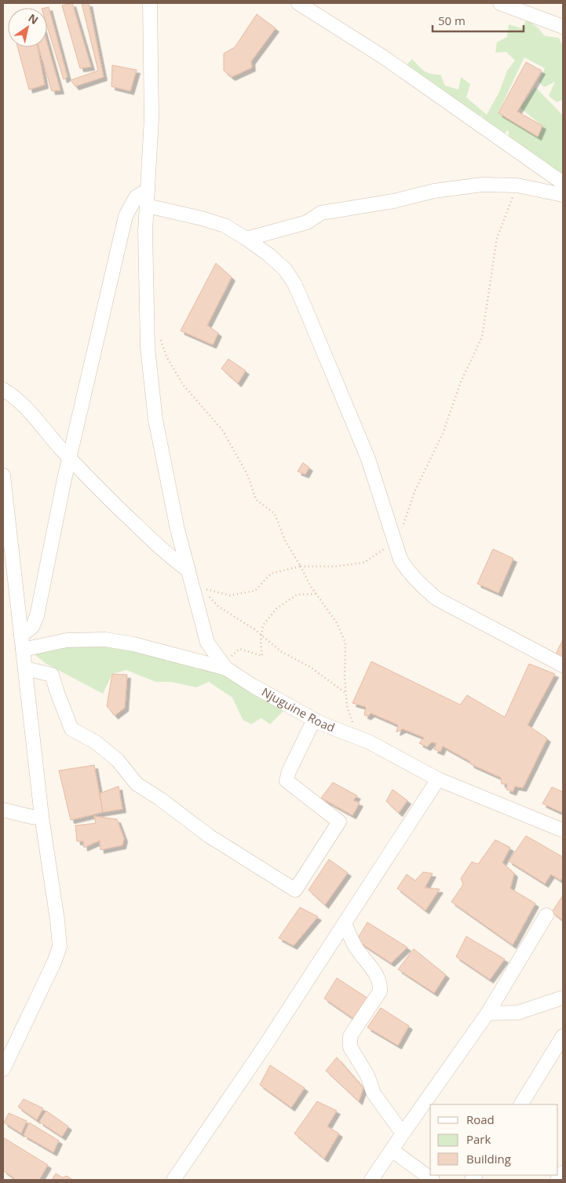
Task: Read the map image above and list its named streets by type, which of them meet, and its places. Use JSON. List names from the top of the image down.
{
  "streets": {
    "street": ["Njuguine Road"]
  },
  "legend": ["Road", "Park", "Building"],
  "scale_bar": "50 m",
  "north": "top right"
}
